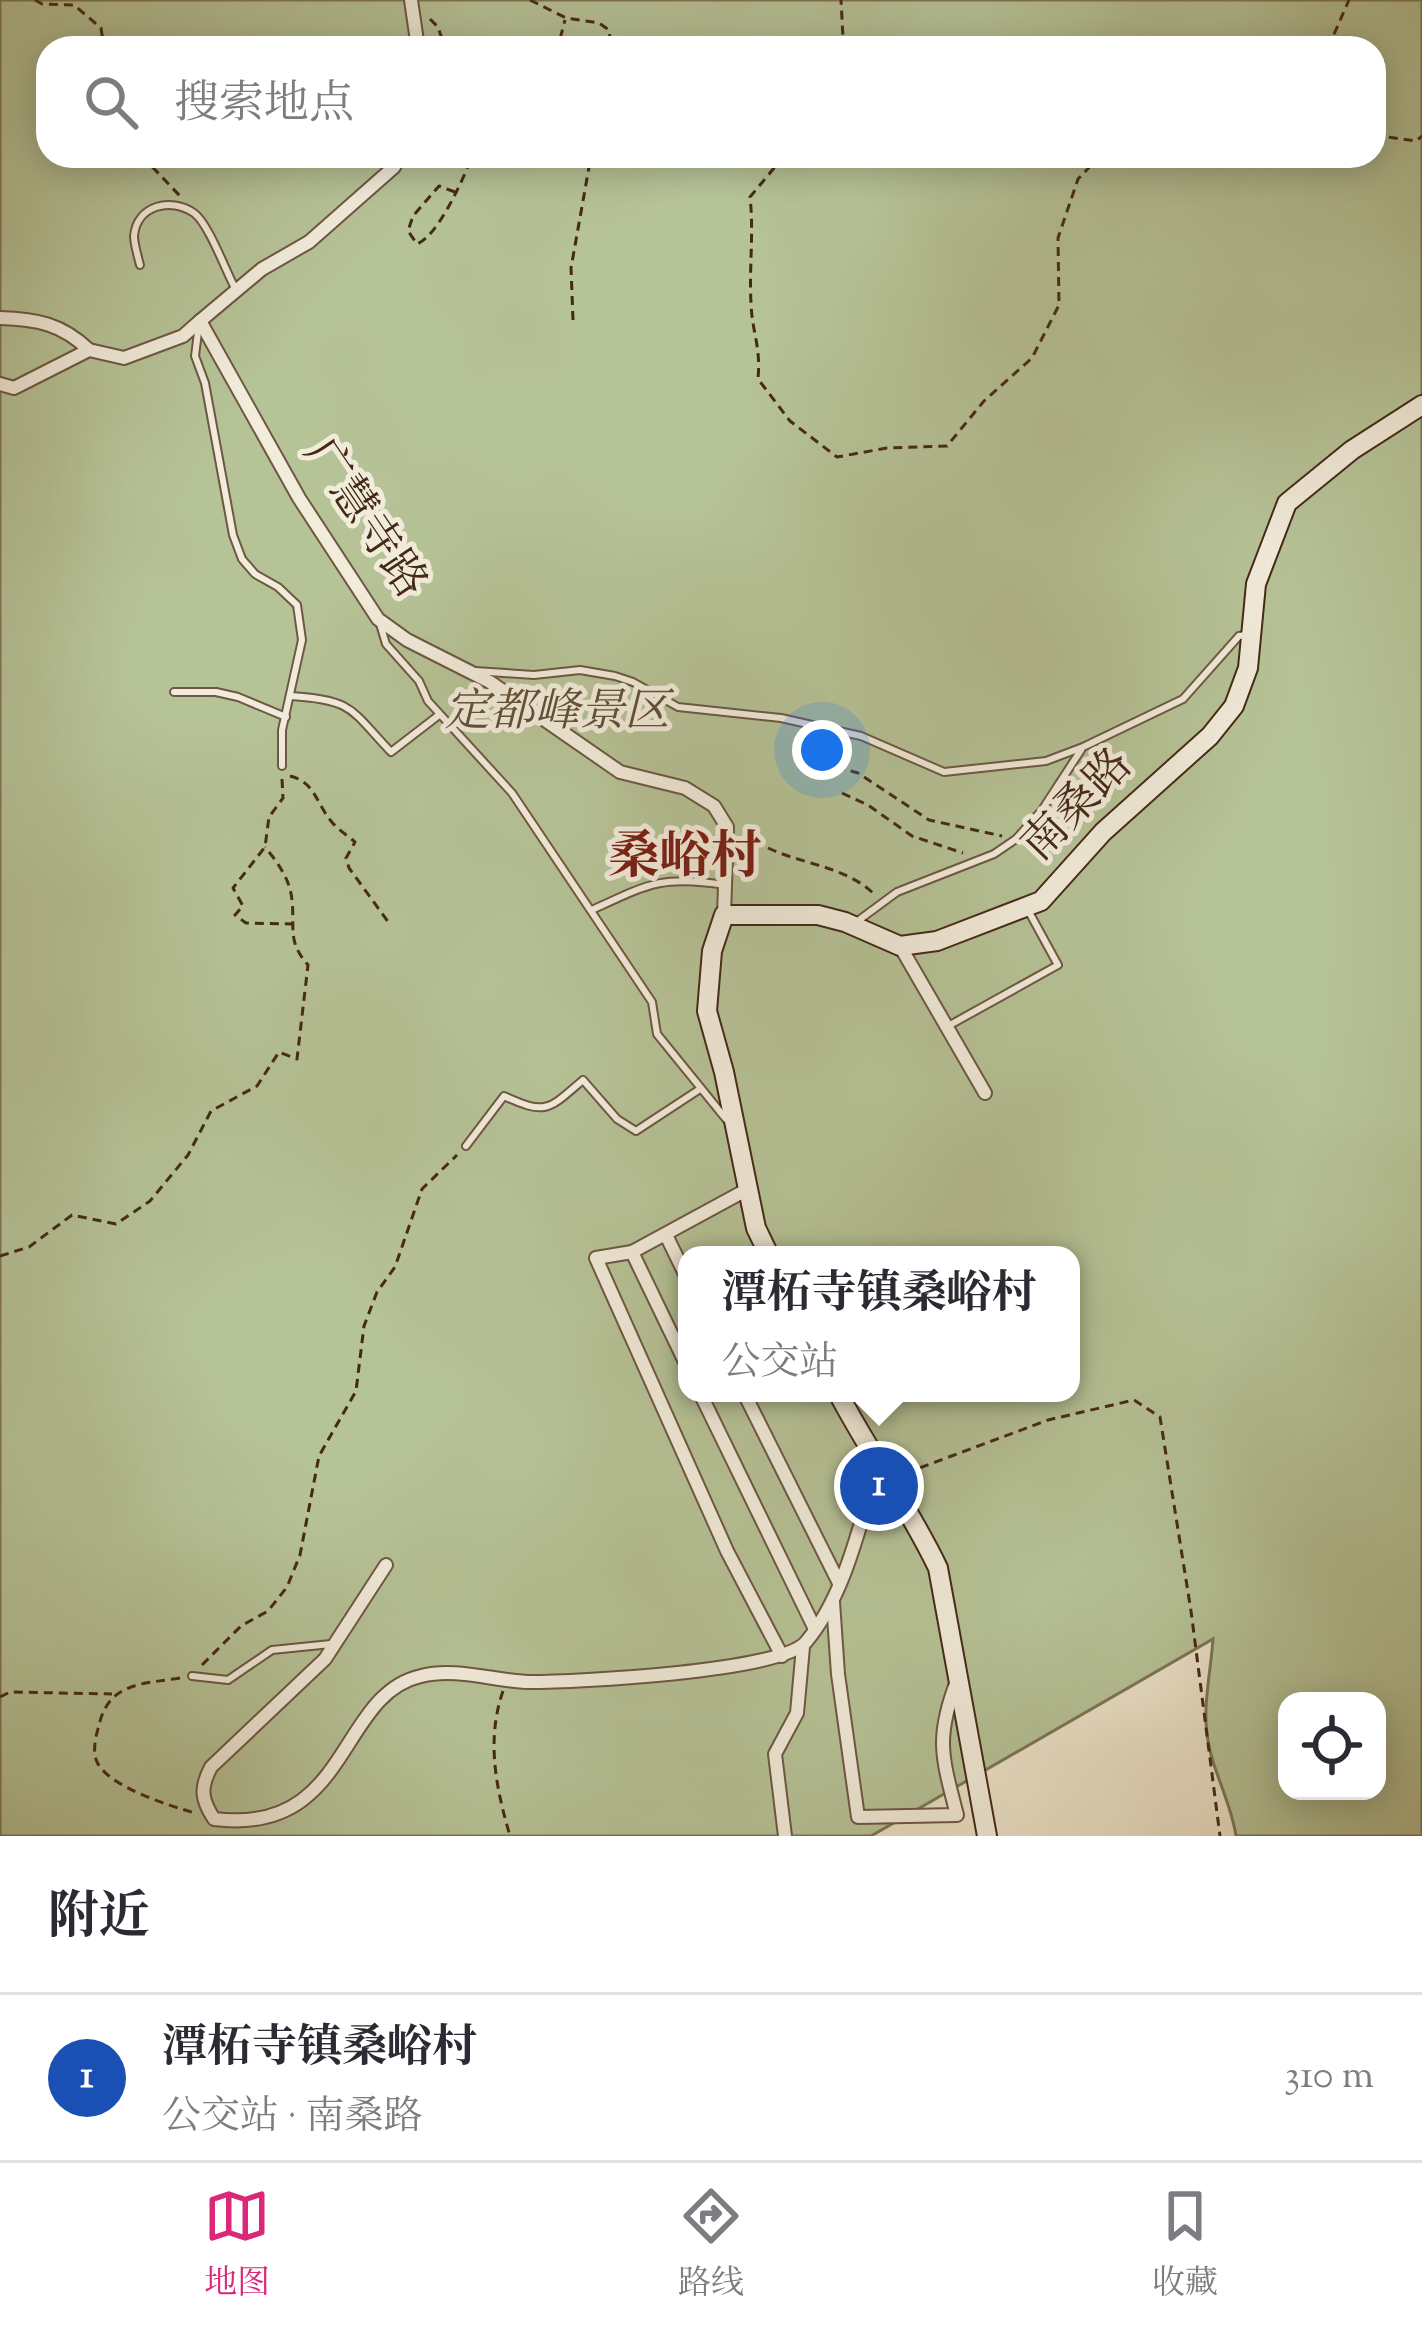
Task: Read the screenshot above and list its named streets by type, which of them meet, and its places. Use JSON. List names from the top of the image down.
{
  "streets": {
    "street": ["广慧寺路", "南桑路"]
  },
  "districts": ["桑峪村"],
  "parks": ["定都峰景区"],
  "page": {
    "search": "搜索地点",
    "popup": ["潭柘寺镇桑峪村", "公交站"],
    "pins": "1",
    "heading": "附近",
    "list": [
      {
        "mark": "1",
        "name": "潭柘寺镇桑峪村",
        "note": "公交站 · 南桑路",
        "value": "310 m"
      }
    ],
    "nav": ["地图", "路线", "收藏"]
  }
}
